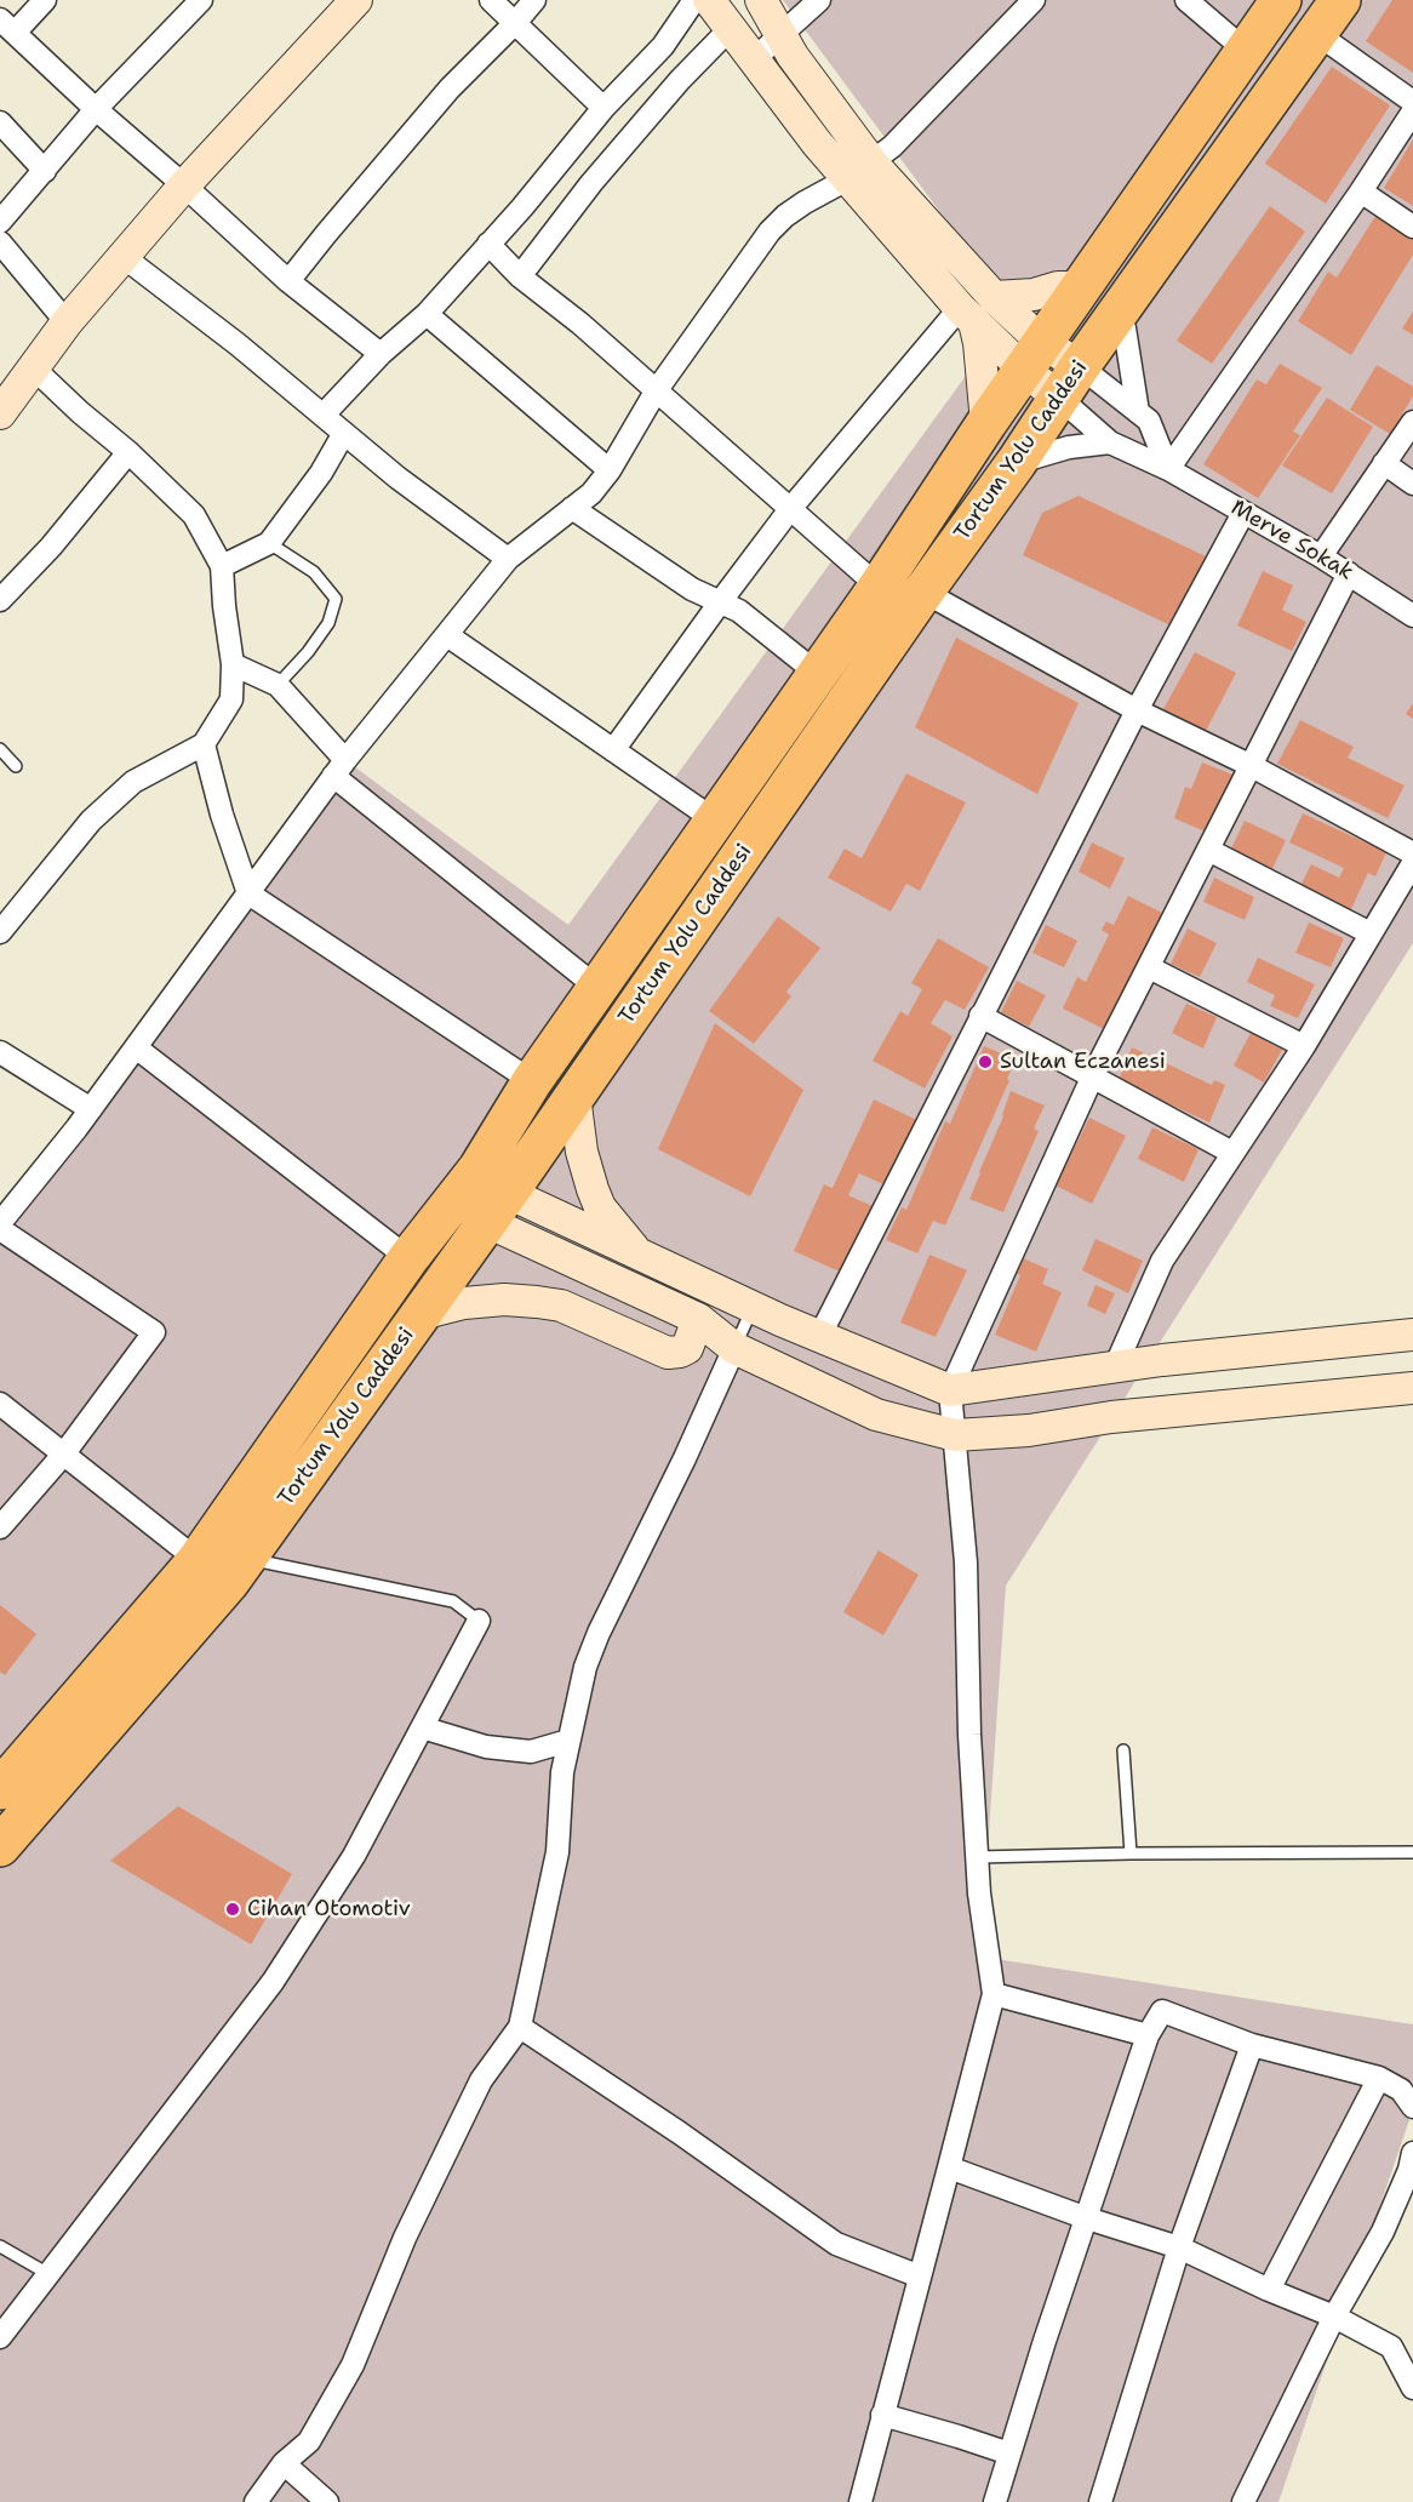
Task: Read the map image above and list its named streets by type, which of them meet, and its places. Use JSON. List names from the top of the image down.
{
  "streets": {
    "highway": ["Tortum Yolu Caddesi"],
    "street": ["Merve Sokak"]
  },
  "places": ["Sultan Eczanesi", "Cihan Otomotiv"]
}
